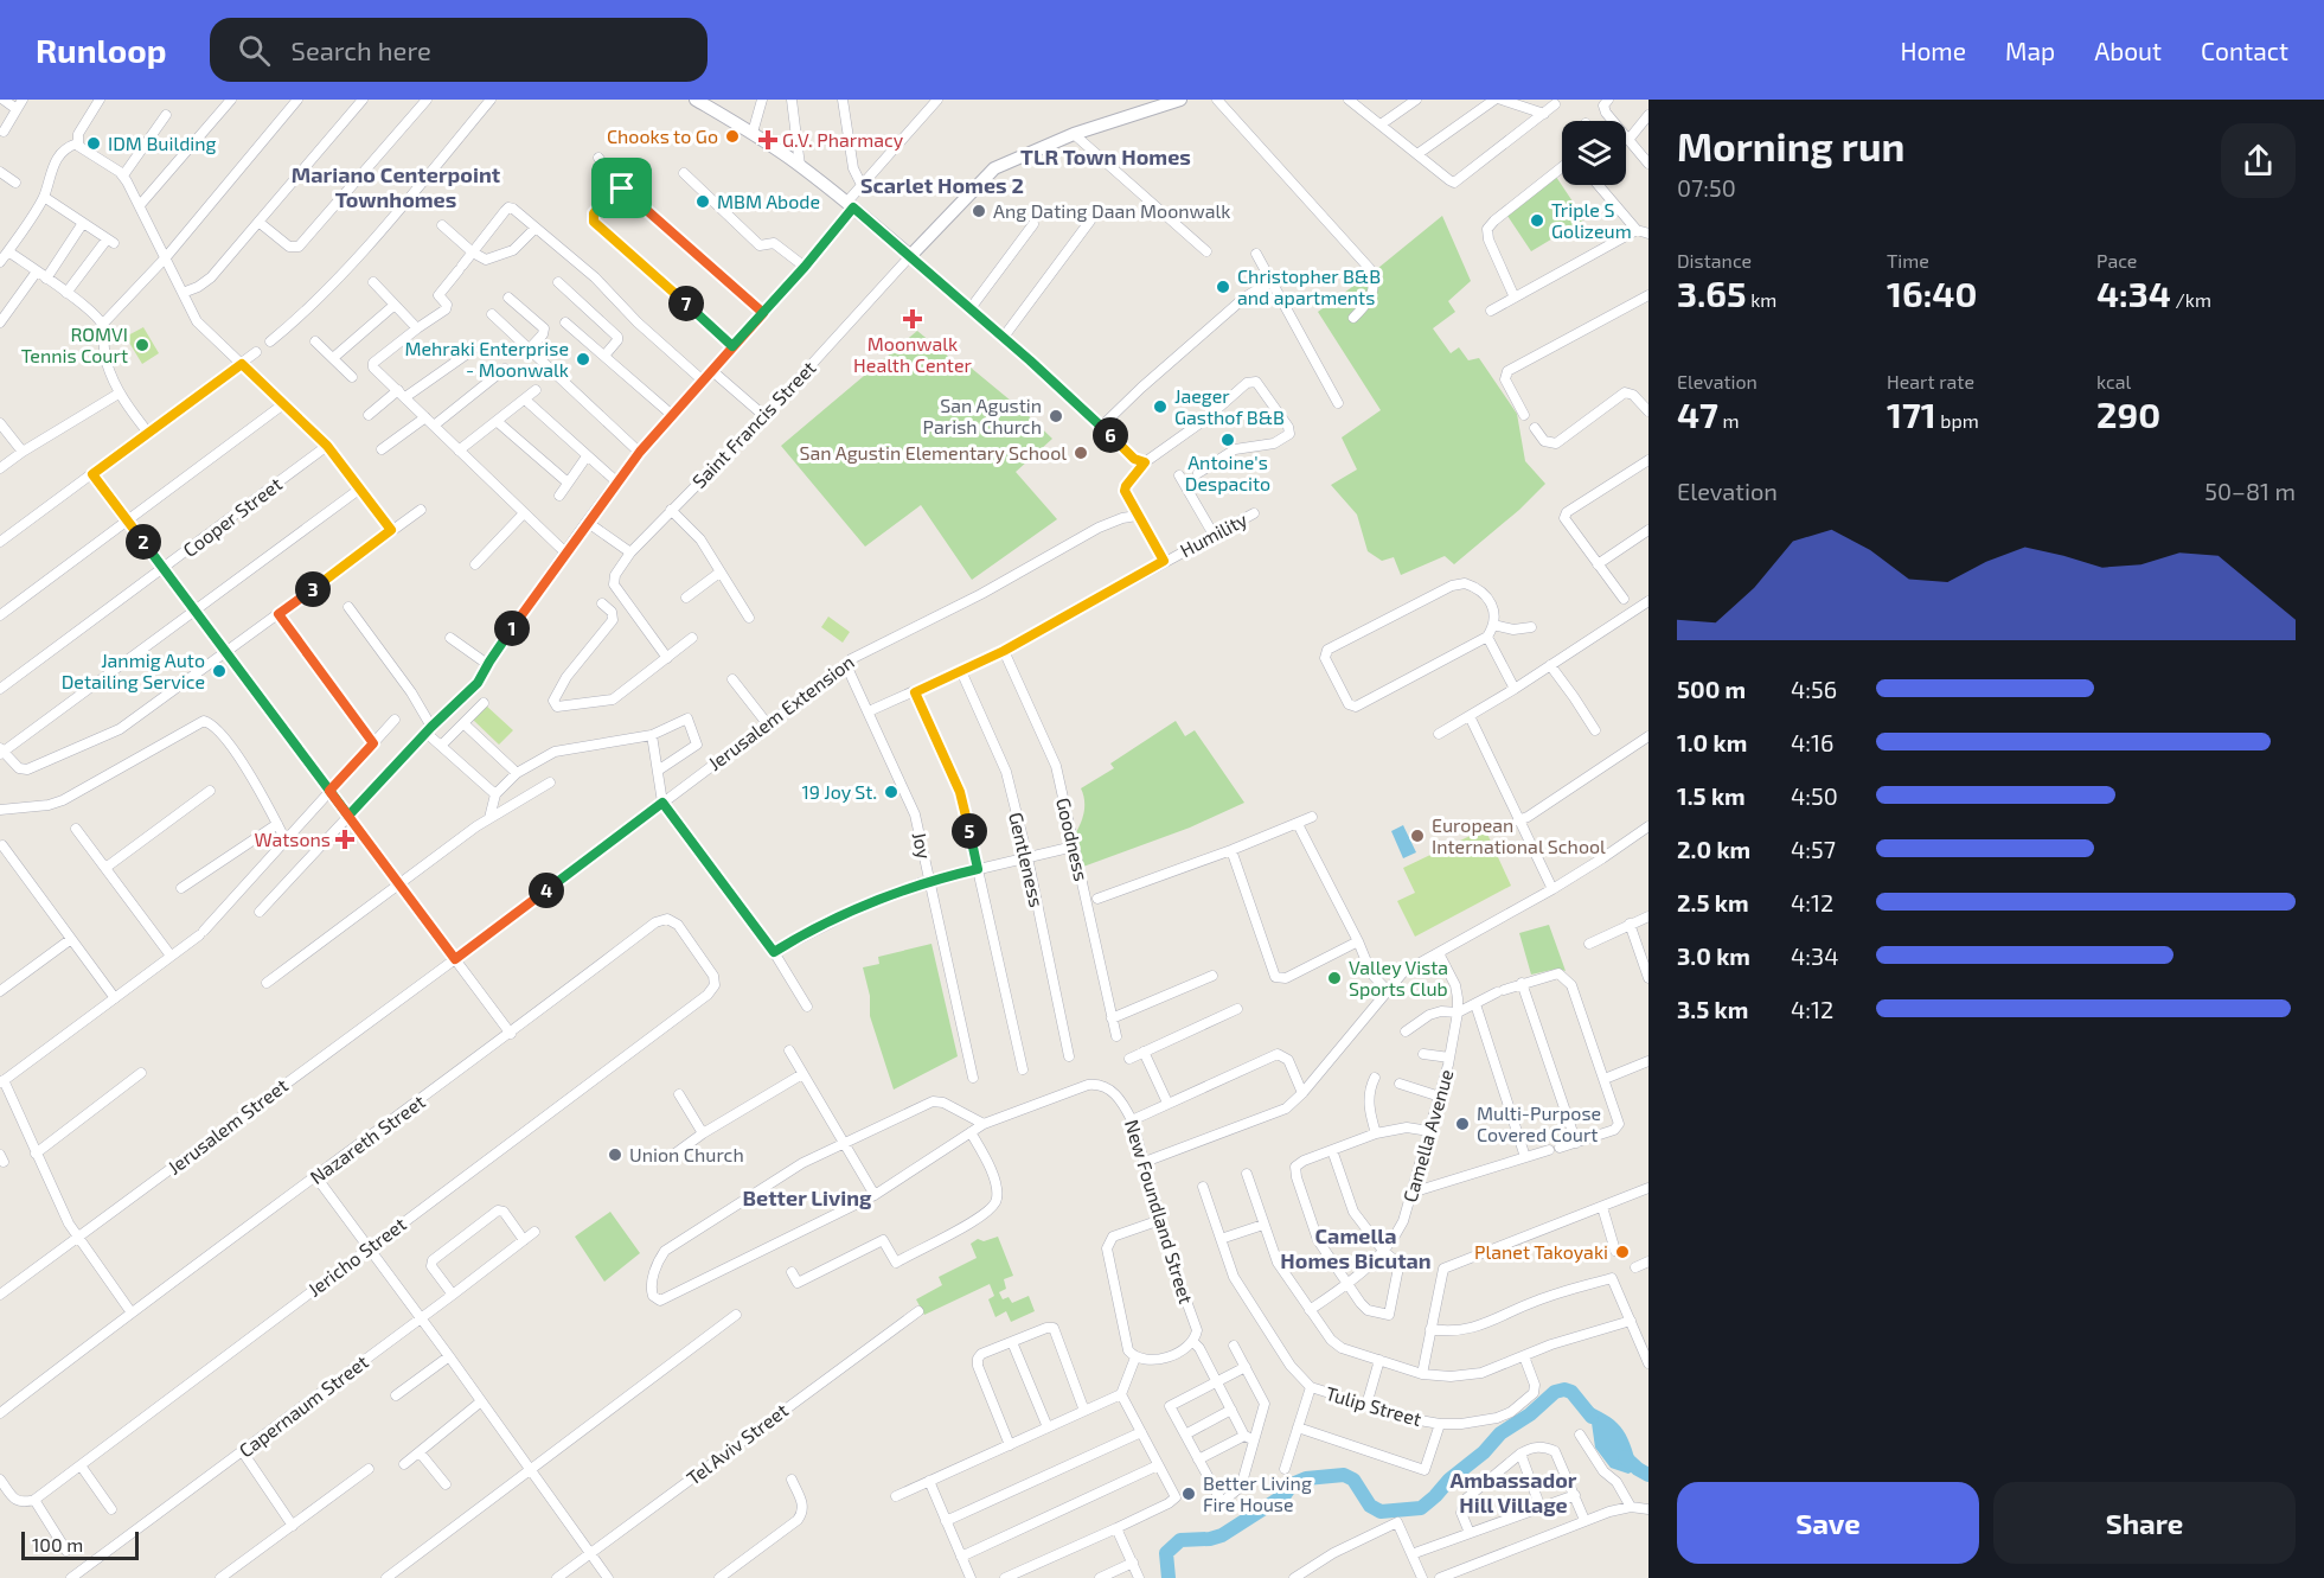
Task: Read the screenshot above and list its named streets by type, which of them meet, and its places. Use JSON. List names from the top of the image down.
{
  "streets": {
    "street": [
      "Saint Francis Street",
      "Cooper Street",
      "Humility",
      "Jerusalem Extension",
      "Goodness",
      "Joy",
      "Gentleness",
      "Jerusalem Street",
      "Camella Avenue",
      "Nazareth Street",
      "New Foundland Street",
      "Jericho Street",
      "Capernaum Street",
      "Tulip Street",
      "Tel Aviv Street"
    ]
  },
  "crossings": [
    ["Humility", "Goodness"],
    ["Humility", "Joy"],
    ["Humility", "Gentleness"],
    ["Jerusalem Extension", "Joy"],
    ["Jerusalem Extension", "Jerusalem Street"],
    ["Nazareth Street", "Jericho Street"]
  ],
  "districts": [
    "TLR Town Homes",
    "Mariano Centerpoint Townhomes",
    "Scarlet Homes 2",
    "Better Living",
    "Camella Homes Bicutan",
    "Ambassador Hill Village"
  ],
  "places": {
    "other": [
      "Chooks to Go",
      "IDM Building",
      "MBM Abode",
      "Ang Dating Daan Moonwalk",
      "Triple S Golizeum",
      "Christopher B&B and apartments",
      "ROMVI Tennis Court",
      "Mehraki Enterprise - Moonwalk",
      "Jaeger Gasthof B&B",
      "San Agustin Parish Church",
      "Antoine's Despacito",
      "San Agustin Elementary School",
      "Janmig Auto Detailing Service",
      "19 Joy St.",
      "European International School",
      "Valley Vista Sports Club",
      "Multi-Purpose Covered Court",
      "Union Church",
      "Planet Takoyaki",
      "Better Living Fire House"
    ],
    "health": ["G.V. Pharmacy", "Moonwalk Health Center", "Watsons"]
  },
  "scale_bar": "100 m",
  "page": {
    "header": "Runloop",
    "search": "Search here",
    "nav": [
      "Home",
      "Map",
      "About",
      "Contact"
    ],
    "heading": ["Morning run", "07:50"],
    "stats": [
      ["Distance", "3.65 km"],
      ["Time", "16:40"],
      ["Pace", "4:34 /km"],
      ["Elevation", "47 m"],
      ["Heart rate", "171 bpm"],
      ["kcal", "290"]
    ],
    "pins": [
      "7",
      "6",
      "2",
      "3",
      "1",
      "5",
      "4"
    ],
    "chart": ["Elevation", "50–81 m"],
    "list": [
      {
        "name": "500 m",
        "note": "4:56"
      },
      {
        "name": "1.0 km",
        "note": "4:16"
      },
      {
        "name": "1.5 km",
        "note": "4:50"
      },
      {
        "name": "2.0 km",
        "note": "4:57"
      },
      {
        "name": "2.5 km",
        "note": "4:12"
      },
      {
        "name": "3.0 km",
        "note": "4:34"
      },
      {
        "name": "3.5 km",
        "note": "4:12"
      }
    ],
    "buttons": ["Save", "Share"],
    "scale": "100 m"
  }
}
